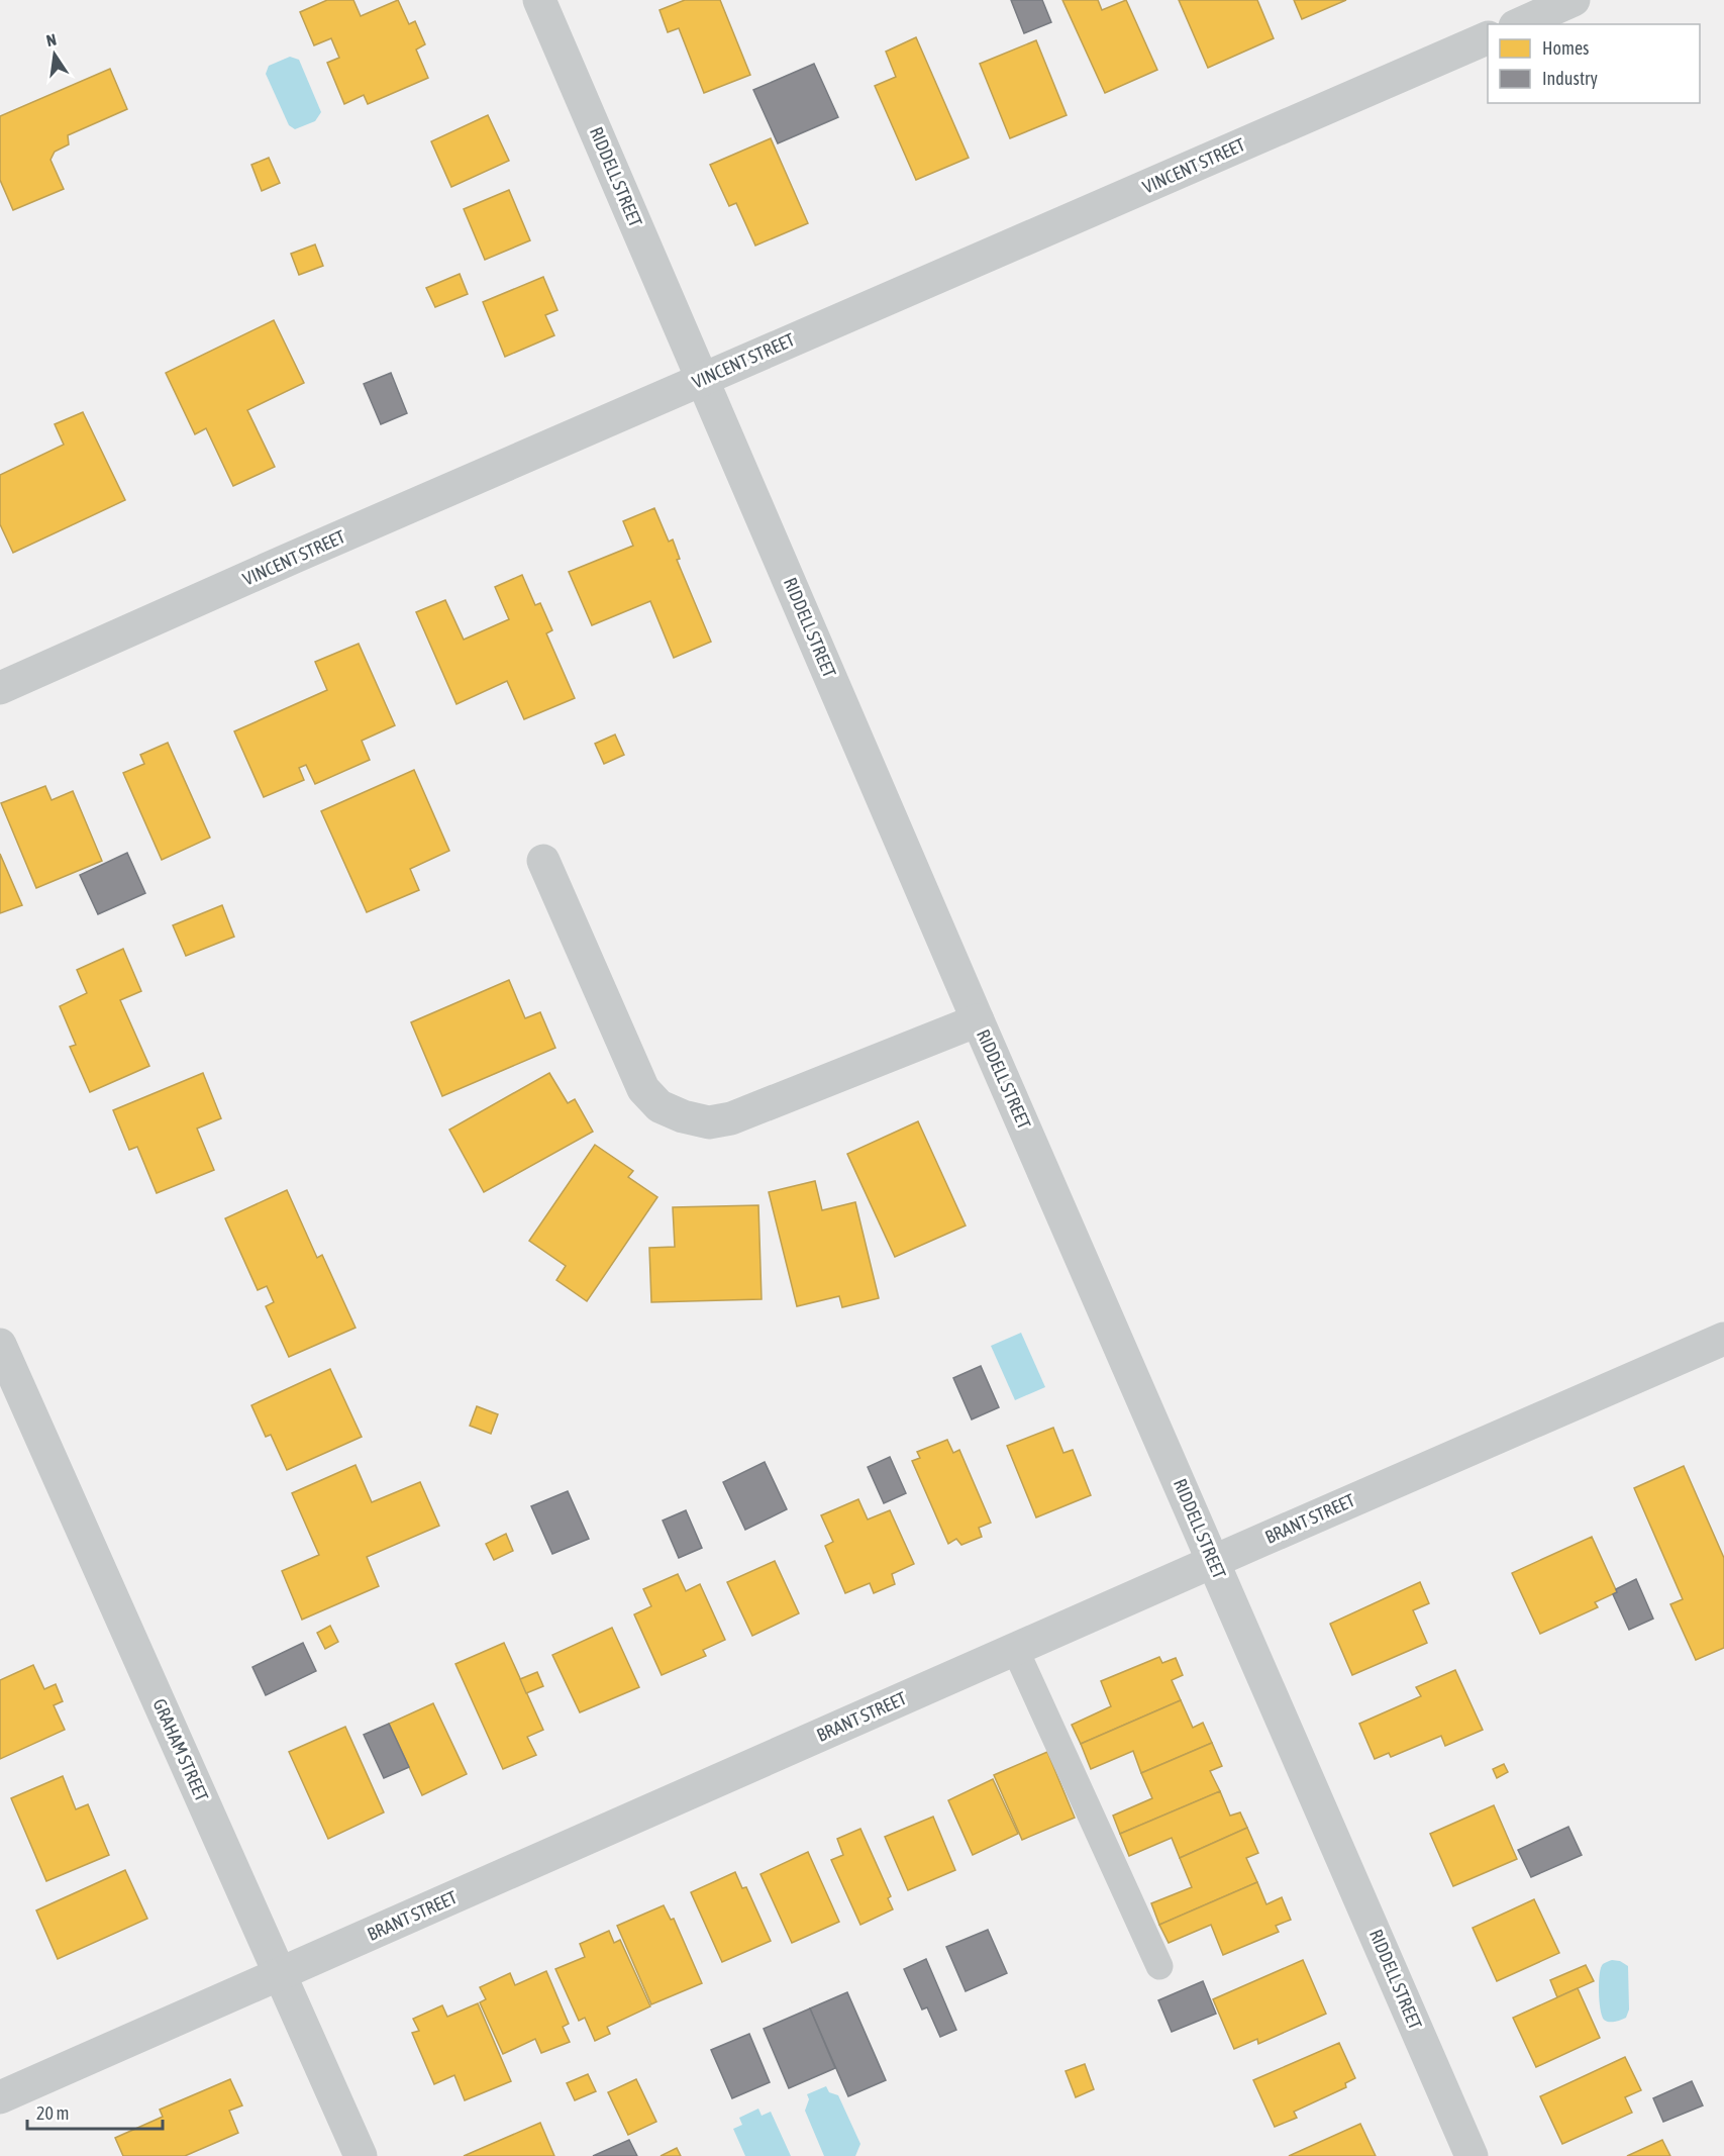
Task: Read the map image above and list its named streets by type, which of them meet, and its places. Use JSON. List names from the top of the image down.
{
  "streets": {
    "street": [
      "VINCENT STREET",
      "RIDDELL STREET",
      "BRANT STREET",
      "GRAHAM STREET"
    ]
  },
  "crossings": [
    ["VINCENT STREET", "RIDDELL STREET"],
    ["RIDDELL STREET", "BRANT STREET"],
    ["BRANT STREET", "GRAHAM STREET"]
  ],
  "legend": ["Homes", "Industry"],
  "scale_bar": "20 m",
  "north": "top"
}
